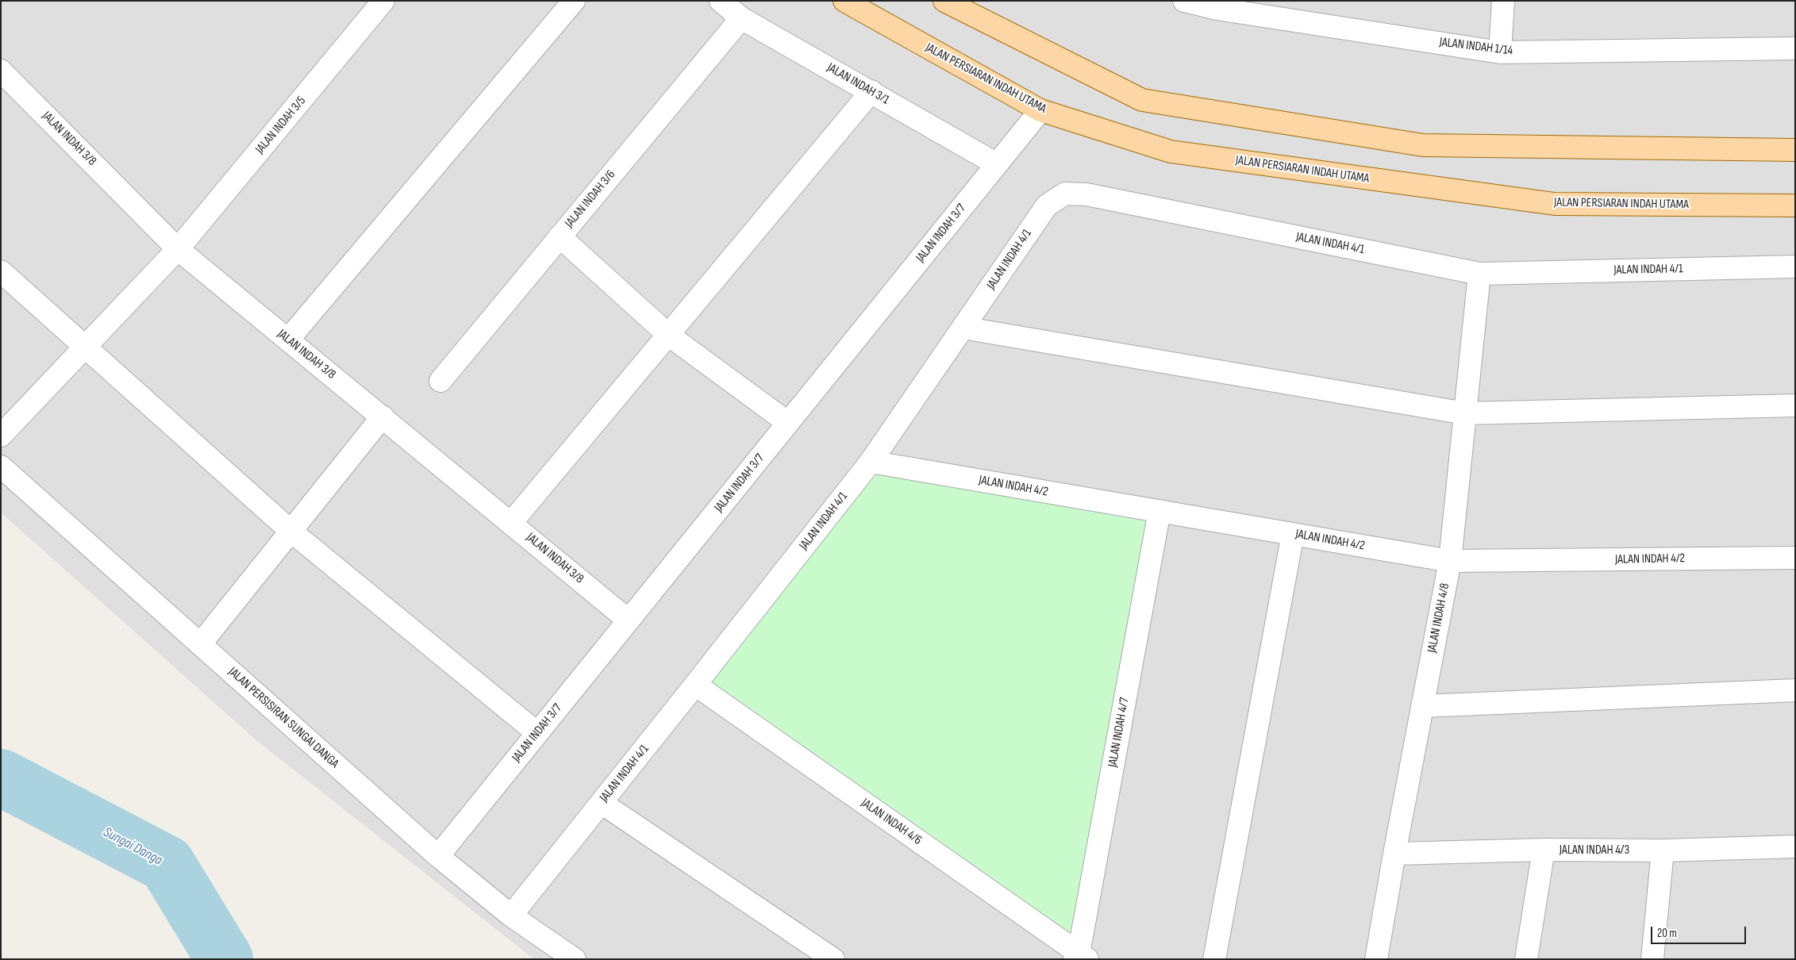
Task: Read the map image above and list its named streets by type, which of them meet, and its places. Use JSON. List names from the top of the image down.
{
  "streets": {
    "main road": ["JALAN PERSIARAN INDAH UTAMA"],
    "street": [
      "JALAN INDAH 1/14",
      "JALAN INDAH 3/1",
      "JALAN INDAH 3/5",
      "JALAN INDAH 3/8",
      "JALAN INDAH 3/6",
      "JALAN INDAH 3/7",
      "JALAN INDAH 4/1",
      "JALAN INDAH 4/2",
      "JALAN INDAH 4/8",
      "JALAN PERSISIRAN SUNGAI DANGA",
      "JALAN INDAH 4/7",
      "JALAN INDAH 4/6",
      "JALAN INDAH 4/3"
    ]
  },
  "crossings": [
    ["JALAN PERSIARAN INDAH UTAMA", "JALAN INDAH 3/7"],
    ["JALAN INDAH 3/1", "JALAN INDAH 3/6"],
    ["JALAN INDAH 3/1", "JALAN INDAH 3/7"],
    ["JALAN INDAH 3/5", "JALAN INDAH 3/8"],
    ["JALAN INDAH 3/8", "JALAN INDAH 3/7"],
    ["JALAN INDAH 3/7", "JALAN PERSISIRAN SUNGAI DANGA"],
    ["JALAN INDAH 4/1", "JALAN INDAH 4/2"],
    ["JALAN INDAH 4/1", "JALAN INDAH 4/8"],
    ["JALAN INDAH 4/1", "JALAN PERSISIRAN SUNGAI DANGA"],
    ["JALAN INDAH 4/1", "JALAN INDAH 4/6"],
    ["JALAN INDAH 4/2", "JALAN INDAH 4/8"],
    ["JALAN INDAH 4/2", "JALAN INDAH 4/7"],
    ["JALAN INDAH 4/8", "JALAN INDAH 4/3"],
    ["JALAN INDAH 4/7", "JALAN INDAH 4/6"]
  ],
  "water": ["Sungai Danga"],
  "scale_bar": "20 m"
}
